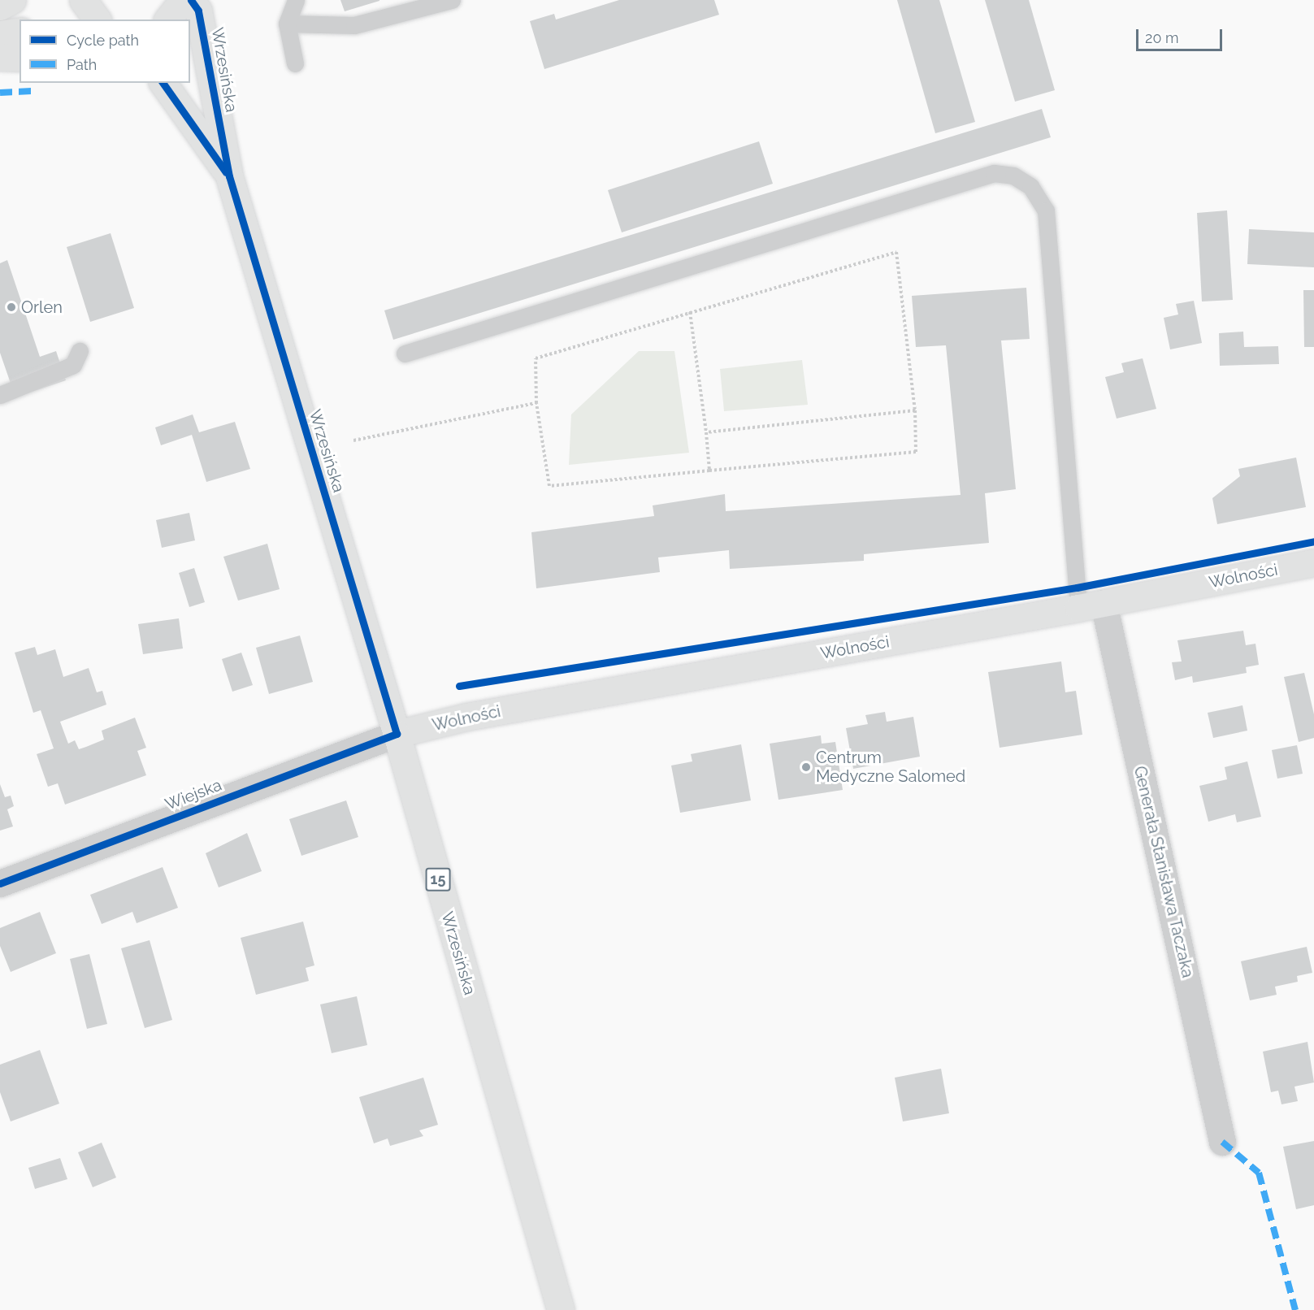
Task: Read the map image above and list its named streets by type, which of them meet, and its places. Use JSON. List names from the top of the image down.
{
  "streets": {
    "main road": ["Wrzesińska", "Wolności", "15"],
    "street": ["Wiejska", "Generała Stanisława Taczaka"]
  },
  "crossings": [
    ["Wrzesińska", "Wolności"],
    ["Wrzesińska", "Wiejska"],
    ["Wolności", "Wiejska"],
    ["Wolności", "Generała Stanisława Taczaka"]
  ],
  "places": ["Orlen", "Centrum Medyczne Salomed"],
  "legend": ["Cycle path", "Path"],
  "scale_bar": "20 m"
}
